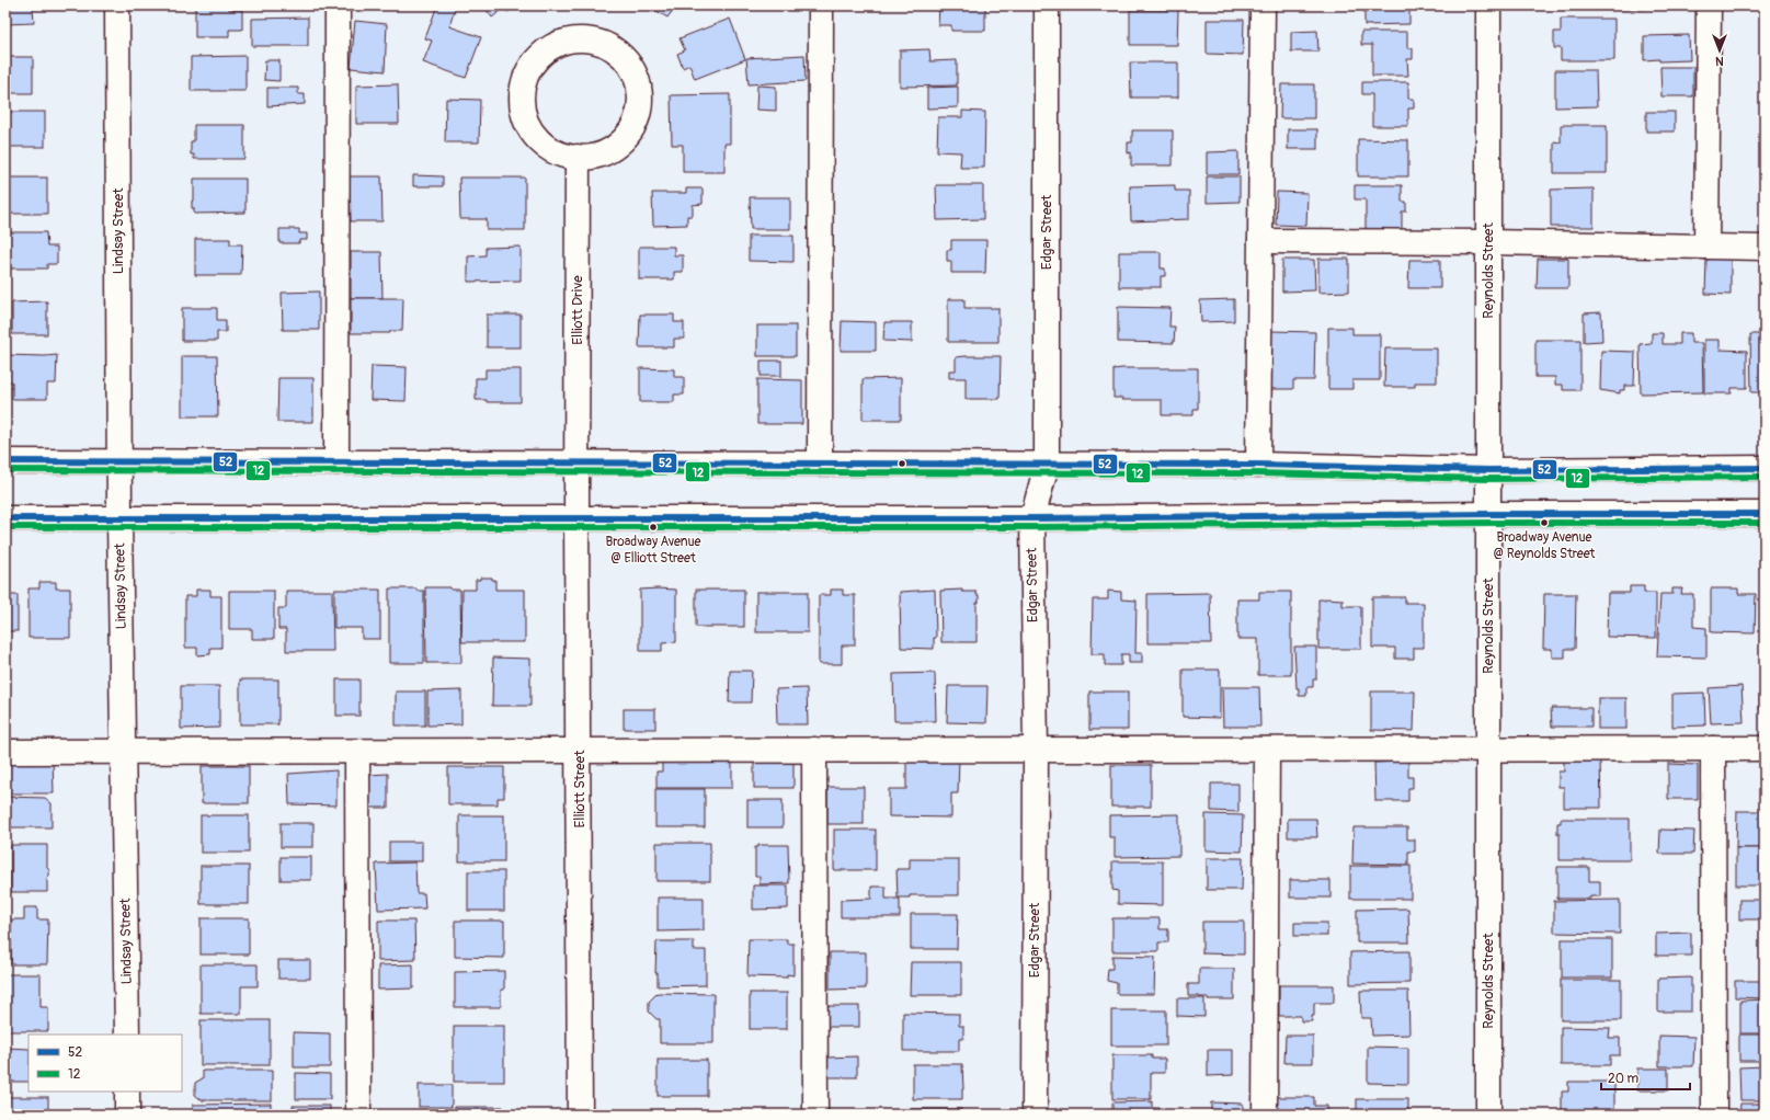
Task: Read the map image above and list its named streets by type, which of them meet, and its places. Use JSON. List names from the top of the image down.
{
  "streets": {
    "street": [
      "Lindsay Street",
      "Edgar Street",
      "Reynolds Street",
      "Elliott Drive",
      "Elliott Street"
    ]
  },
  "crossings": [
    ["Elliott Drive", "Elliott Street"]
  ],
  "places": ["Broadway Avenue @ Reynolds Street", "Broadway Avenue @ Elliott Street"],
  "lines": ["transit line 52", "transit line 12"],
  "legend": ["52", "12"],
  "scale_bar": "20 m",
  "north": "bottom"
}
